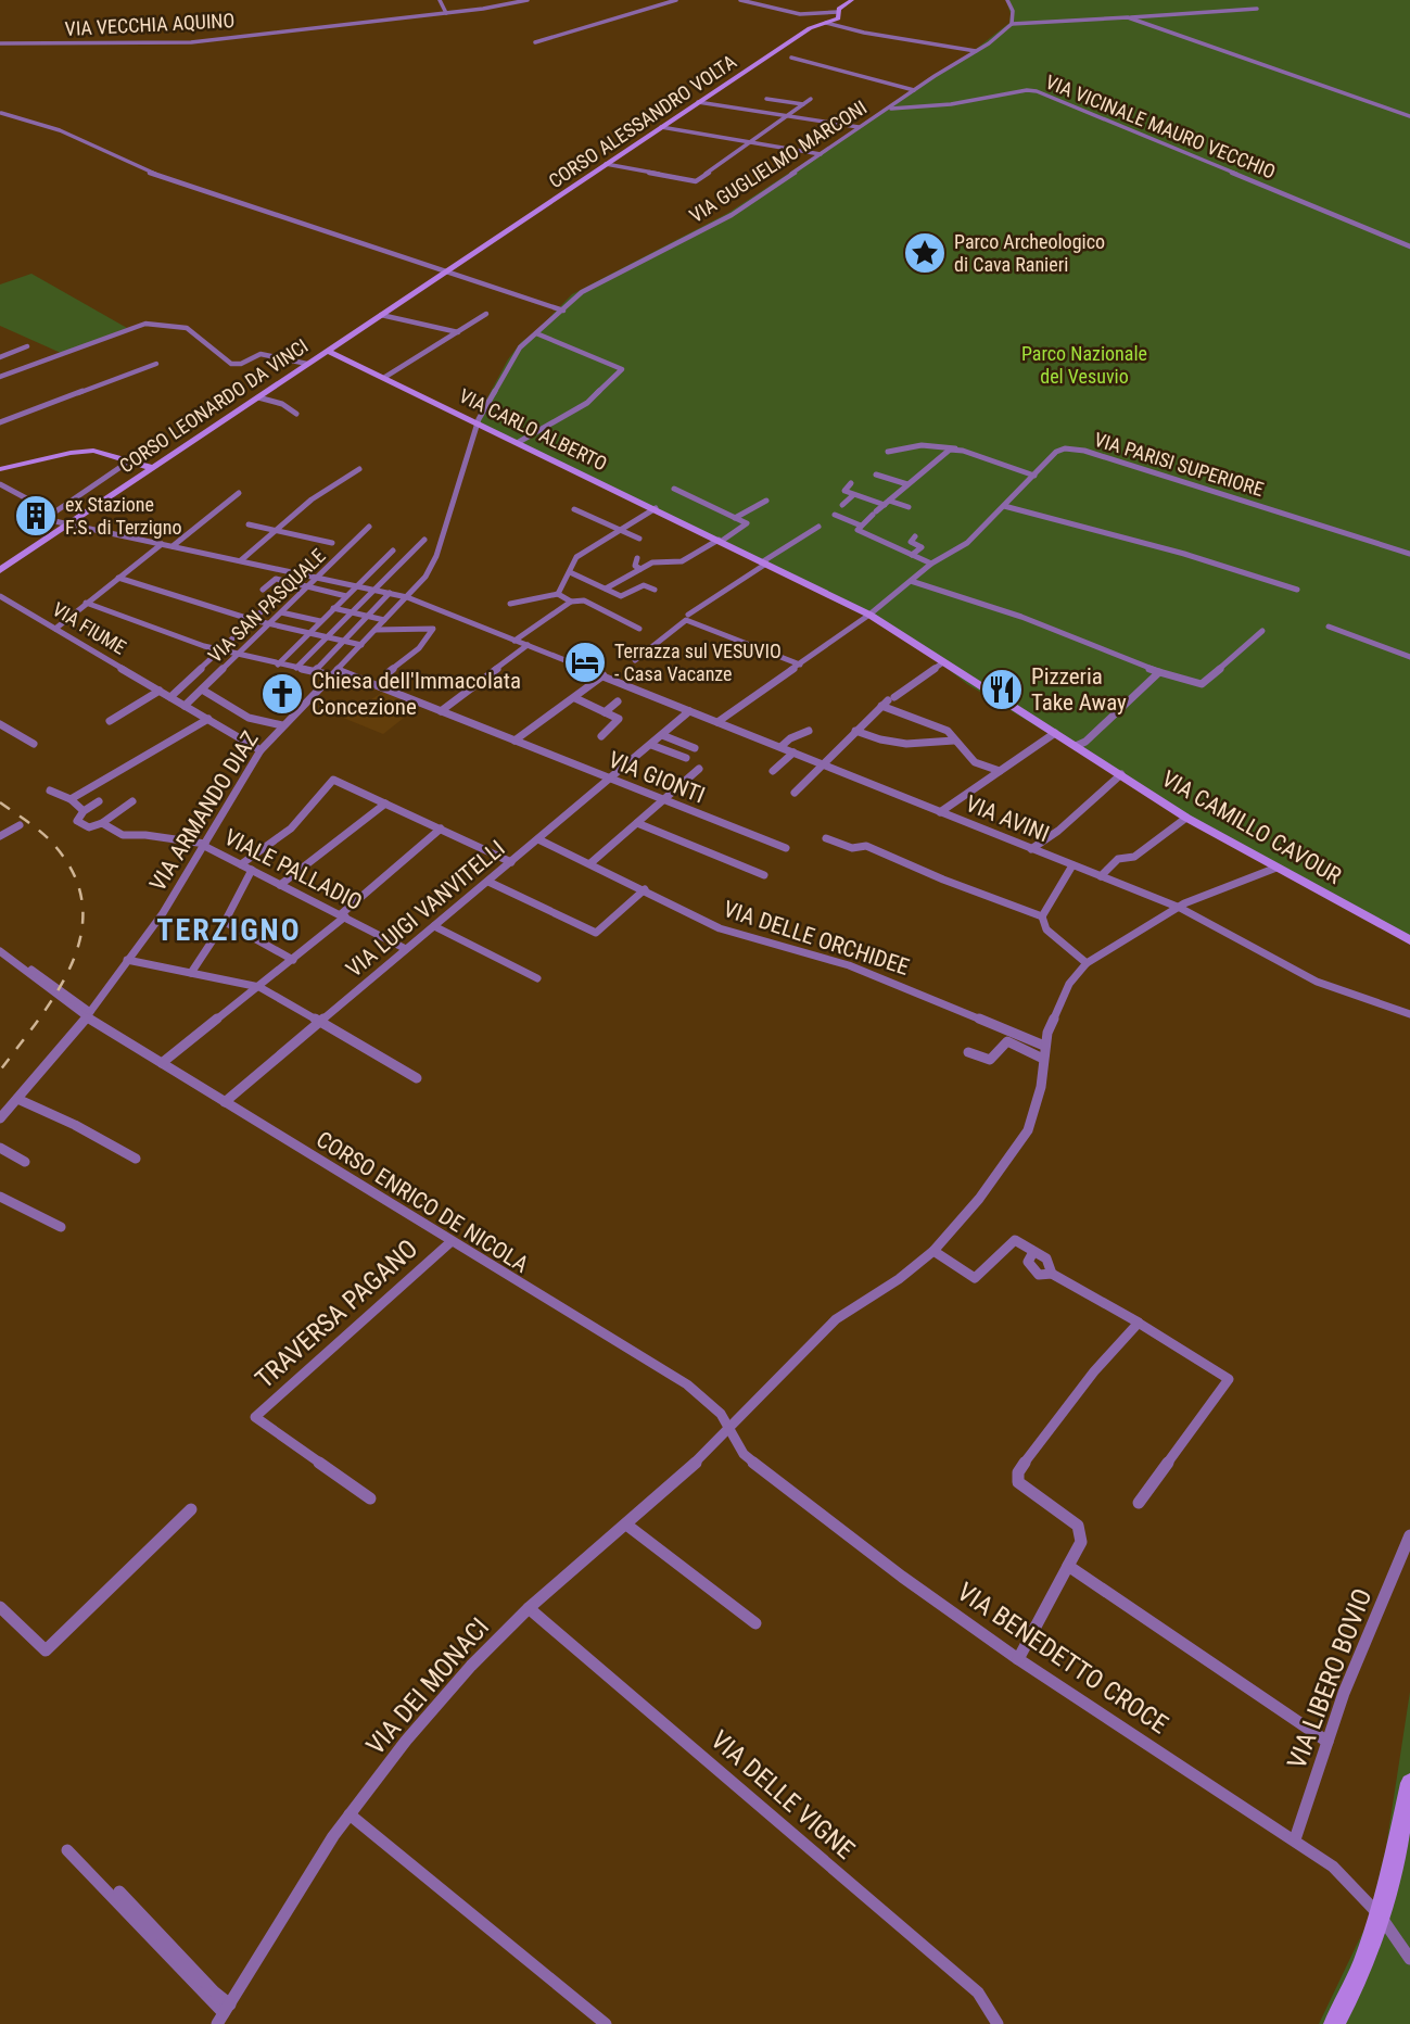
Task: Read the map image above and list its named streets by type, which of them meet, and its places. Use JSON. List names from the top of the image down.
{
  "streets": {
    "main road": [
      "CORSO ALESSANDRO VOLTA",
      "CORSO LEONARDO DA VINCI",
      "VIA CARLO ALBERTO",
      "VIA CAMILLO CAVOUR"
    ],
    "street": [
      "VIA VECCHIA AQUINO",
      "VIA VICINALE MAURO VECCHIO",
      "VIA GUGLIELMO MARCONI",
      "VIA PARISI SUPERIORE",
      "VIA SAN PASQUALE",
      "VIA FIUME",
      "VIA GIONTI",
      "VIA ARMANDO DIAZ",
      "VIA AVINI",
      "VIALE PALLADIO",
      "VIA LUIGI VANVITELLI",
      "VIA DELLE ORCHIDEE",
      "CORSO ENRICO DE NICOLA",
      "TRAVERSA PAGANO",
      "VIA BENEDETTO CROCE",
      "VIA LIBERO BOVIO",
      "VIA DEI MONACI",
      "VIA DELLE VIGNE"
    ]
  },
  "crossings": [
    ["CORSO ALESSANDRO VOLTA", "CORSO LEONARDO DA VINCI"],
    ["VIA VICINALE MAURO VECCHIO", "VIA GUGLIELMO MARCONI"],
    ["VIA GUGLIELMO MARCONI", "VIA CARLO ALBERTO"],
    ["VIA GUGLIELMO MARCONI", "VIA ARMANDO DIAZ"],
    ["CORSO LEONARDO DA VINCI", "VIA CARLO ALBERTO"],
    ["CORSO LEONARDO DA VINCI", "VIA AVINI"],
    ["VIA CARLO ALBERTO", "VIA PARISI SUPERIORE"],
    ["VIA CARLO ALBERTO", "VIA ARMANDO DIAZ"],
    ["VIA CARLO ALBERTO", "VIA CAMILLO CAVOUR"],
    ["VIA PARISI SUPERIORE", "VIA AVINI"],
    ["VIA PARISI SUPERIORE", "VIA CAMILLO CAVOUR"],
    ["VIA SAN PASQUALE", "VIA FIUME"],
    ["VIA SAN PASQUALE", "VIA GIONTI"],
    ["VIA SAN PASQUALE", "VIA AVINI"],
    ["VIA FIUME", "VIA ARMANDO DIAZ"],
    ["VIA GIONTI", "VIA ARMANDO DIAZ"],
    ["VIA GIONTI", "VIA LUIGI VANVITELLI"],
    ["VIA ARMANDO DIAZ", "VIA AVINI"],
    ["VIA ARMANDO DIAZ", "VIALE PALLADIO"],
    ["VIA ARMANDO DIAZ", "CORSO ENRICO DE NICOLA"],
    ["VIA AVINI", "VIA LUIGI VANVITELLI"],
    ["VIALE PALLADIO", "VIA LUIGI VANVITELLI"],
    ["VIA LUIGI VANVITELLI", "VIA DELLE ORCHIDEE"],
    ["VIA LUIGI VANVITELLI", "CORSO ENRICO DE NICOLA"],
    ["VIA DELLE ORCHIDEE", "VIA DEI MONACI"],
    ["CORSO ENRICO DE NICOLA", "TRAVERSA PAGANO"],
    ["CORSO ENRICO DE NICOLA", "VIA BENEDETTO CROCE"],
    ["CORSO ENRICO DE NICOLA", "VIA DEI MONACI"],
    ["VIA BENEDETTO CROCE", "VIA LIBERO BOVIO"],
    ["VIA BENEDETTO CROCE", "VIA DEI MONACI"],
    ["VIA DEI MONACI", "VIA DELLE VIGNE"]
  ],
  "districts": ["TERZIGNO"],
  "parks": ["Parco Nazionale del Vesuvio"],
  "places": {
    "place": ["Parco Archeologico di Cava Ranieri"],
    "building": ["ex Stazione F.S. di Terzigno"],
    "hotel": ["Terrazza sul VESUVIO - Casa Vacanze"],
    "restaurant": ["Pizzeria Take Away"],
    "church": ["Chiesa dell'Immacolata Concezione"]
  }
}
